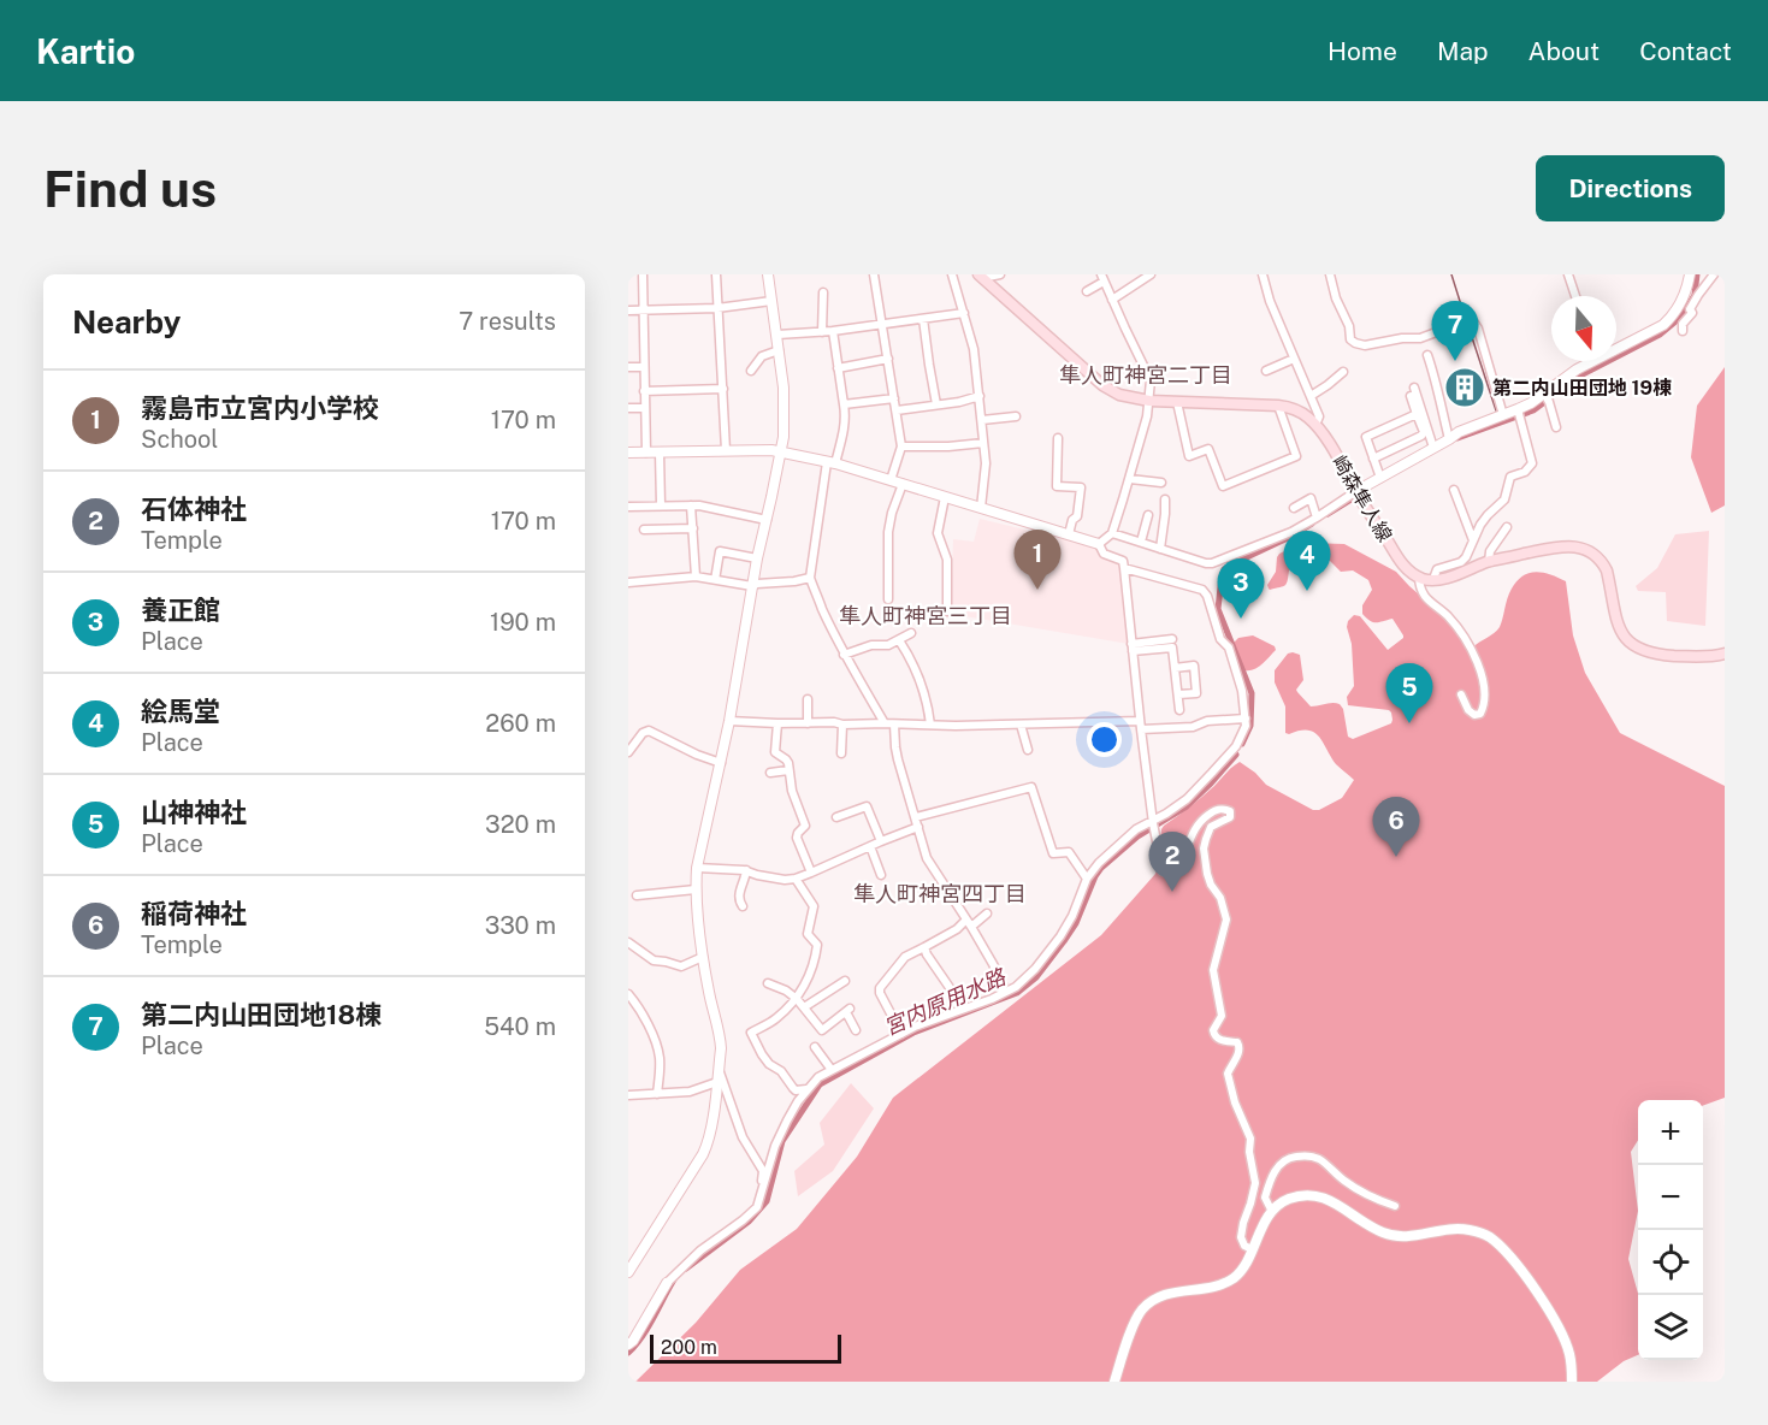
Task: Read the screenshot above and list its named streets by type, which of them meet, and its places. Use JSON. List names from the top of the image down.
{
  "streets": {
    "main road": ["崎森隼人線"]
  },
  "districts": ["隼人町神宮二丁目", "隼人町神宮三丁目", "隼人町神宮四丁目"],
  "water": ["宮内原用水路"],
  "places": {
    "building": ["第二内山田団地 19棟"]
  },
  "scale_bar": "200 m",
  "north": "bottom",
  "page": {
    "header": "Kartio",
    "nav": [
      "Home",
      "Map",
      "About",
      "Contact"
    ],
    "buttons": "Directions",
    "title": "Find us",
    "heading": ["Nearby", "7 results"],
    "pins": [
      "7",
      "1",
      "4",
      "3",
      "5",
      "6",
      "2"
    ],
    "list": [
      {
        "mark": "1",
        "name": "霧島市立宮内小学校",
        "note": "School",
        "value": "170 m"
      },
      {
        "mark": "2",
        "name": "石体神社",
        "note": "Temple",
        "value": "170 m"
      },
      {
        "mark": "3",
        "name": "養正館",
        "note": "Place",
        "value": "190 m"
      },
      {
        "mark": "4",
        "name": "絵馬堂",
        "note": "Place",
        "value": "260 m"
      },
      {
        "mark": "5",
        "name": "山神神社",
        "note": "Place",
        "value": "320 m"
      },
      {
        "mark": "6",
        "name": "稲荷神社",
        "note": "Temple",
        "value": "330 m"
      },
      {
        "mark": "7",
        "name": "第二内山田団地18棟",
        "note": "Place",
        "value": "540 m"
      }
    ],
    "map_buttons": ["+", "−"],
    "scale": "200 m"
  }
}
